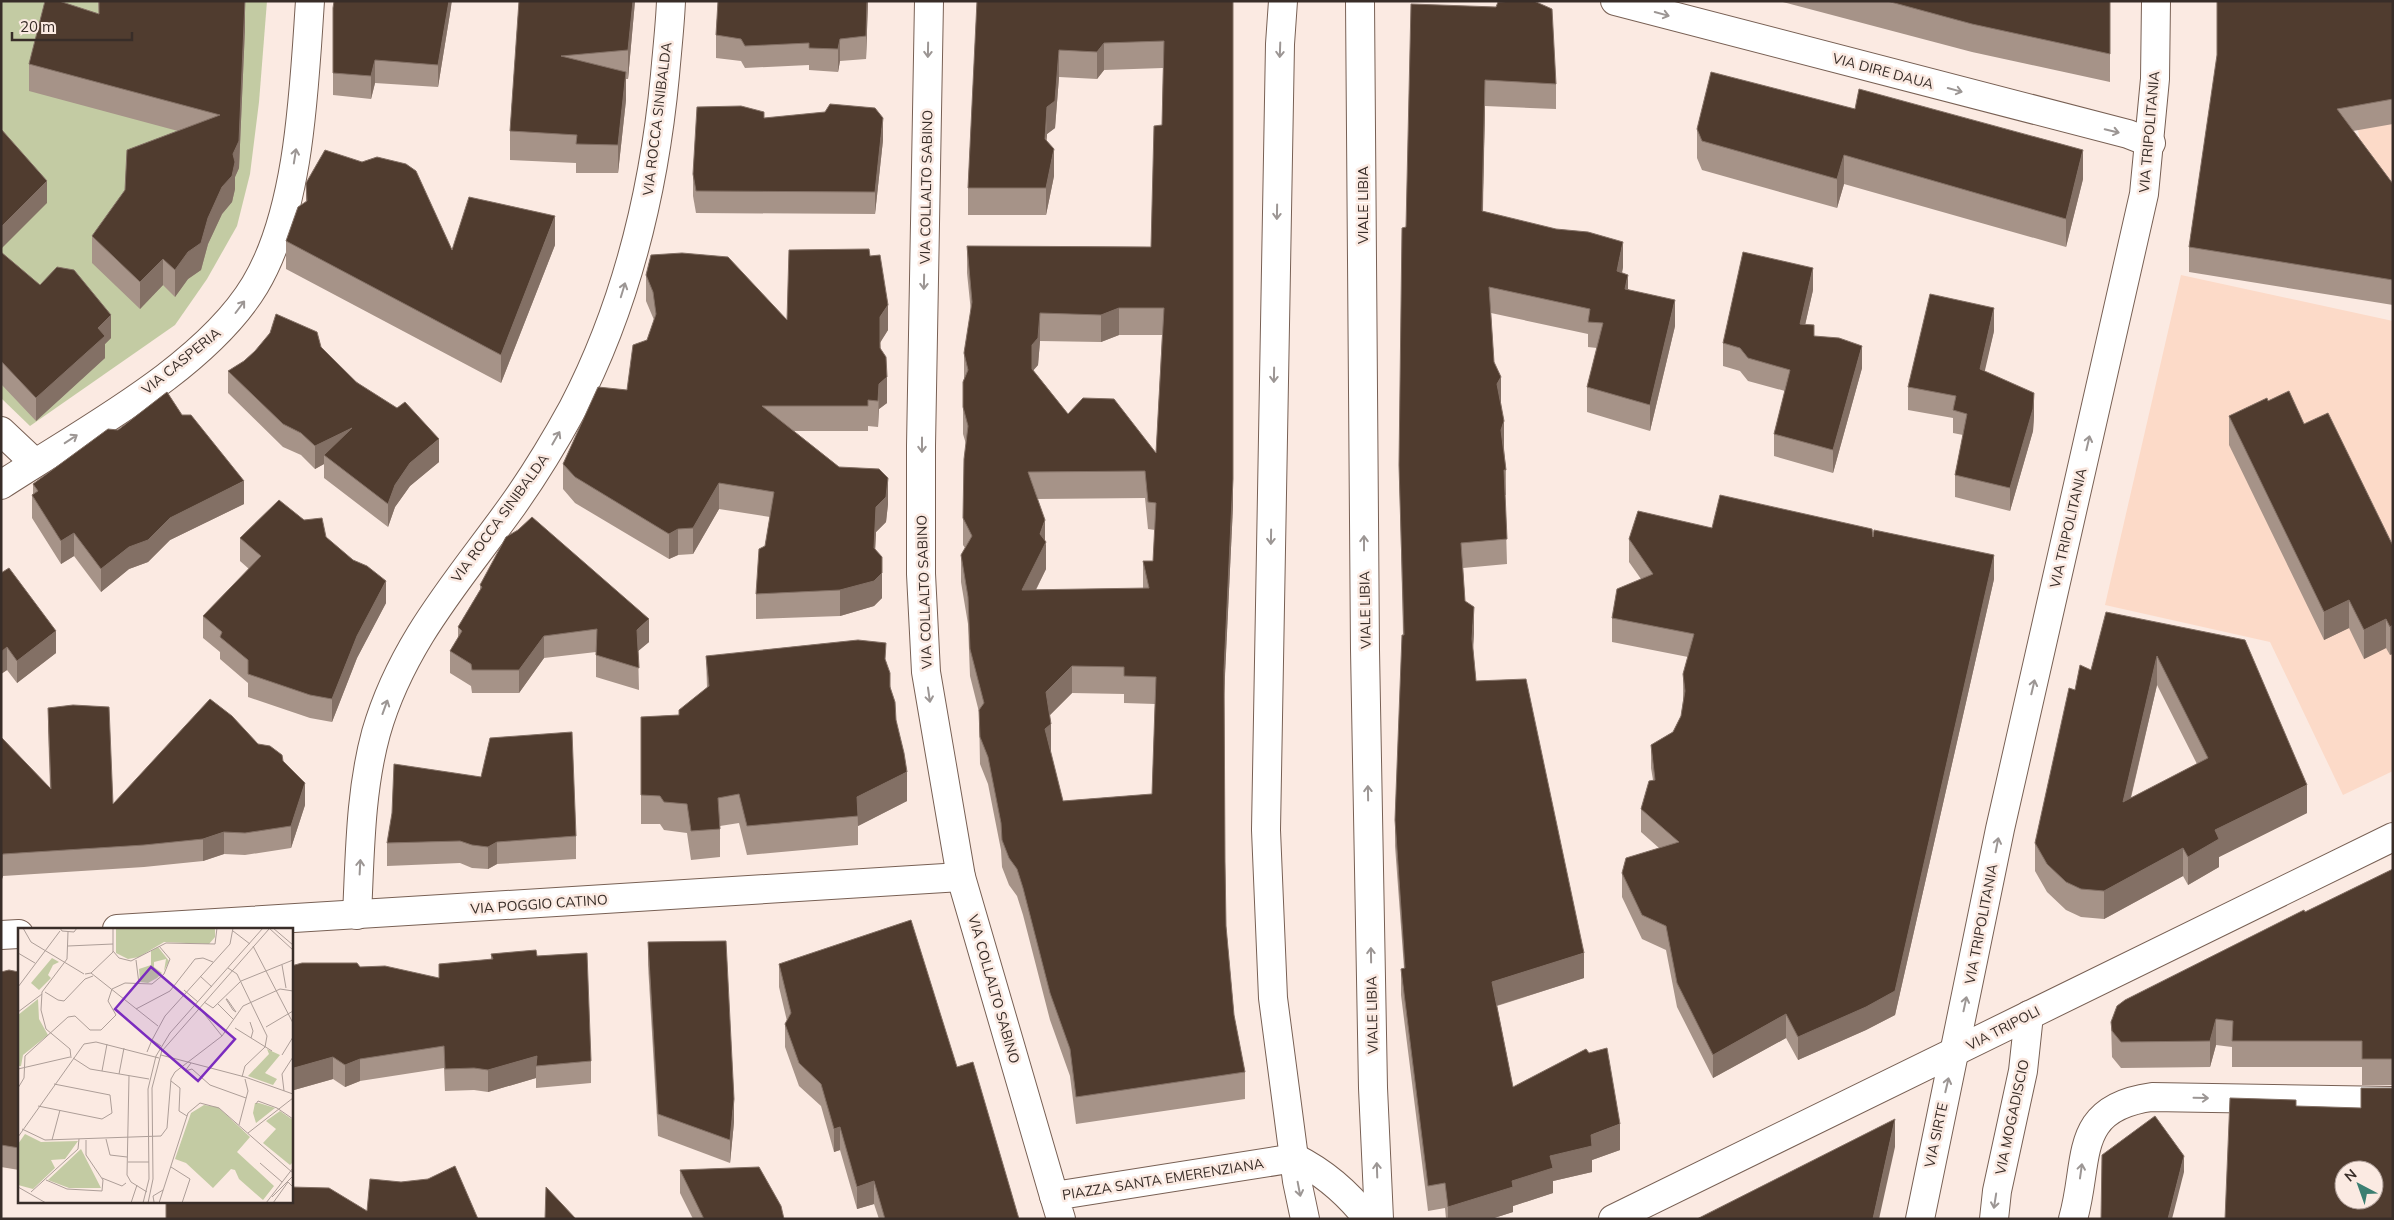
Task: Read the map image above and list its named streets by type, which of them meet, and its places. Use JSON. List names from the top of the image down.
{
  "streets": {
    "street": [
      "VIA DIRE DAUA",
      "VIA ROCCA SINIBALDA",
      "VIA TRIPOLITANIA",
      "VIA COLLALTO SABINO",
      "VIALE LIBIA",
      "VIA CASPERIA",
      "VIA POGGIO CATINO",
      "VIA TRIPOLI",
      "VIA MOGADISCIO",
      "VIA SIRTE",
      "PIAZZA SANTA EMERENZIANA"
    ]
  },
  "crossings": [
    ["VIA DIRE DAUA", "VIA TRIPOLITANIA"],
    ["VIA ROCCA SINIBALDA", "VIA POGGIO CATINO"],
    ["VIA TRIPOLITANIA", "VIA TRIPOLI"],
    ["VIA TRIPOLITANIA", "VIA SIRTE"],
    ["VIA COLLALTO SABINO", "VIA POGGIO CATINO"],
    ["VIA COLLALTO SABINO", "PIAZZA SANTA EMERENZIANA"],
    ["VIA TRIPOLI", "VIA MOGADISCIO"],
    ["VIA TRIPOLI", "VIA SIRTE"]
  ],
  "one_way": [
    "VIA DIRE DAUA",
    "VIA ROCCA SINIBALDA",
    "VIA TRIPOLITANIA",
    "VIA COLLALTO SABINO",
    "VIA CASPERIA",
    "VIA MOGADISCIO",
    "VIA SIRTE"
  ],
  "scale_bar": "20 m",
  "north": "top left"
}
